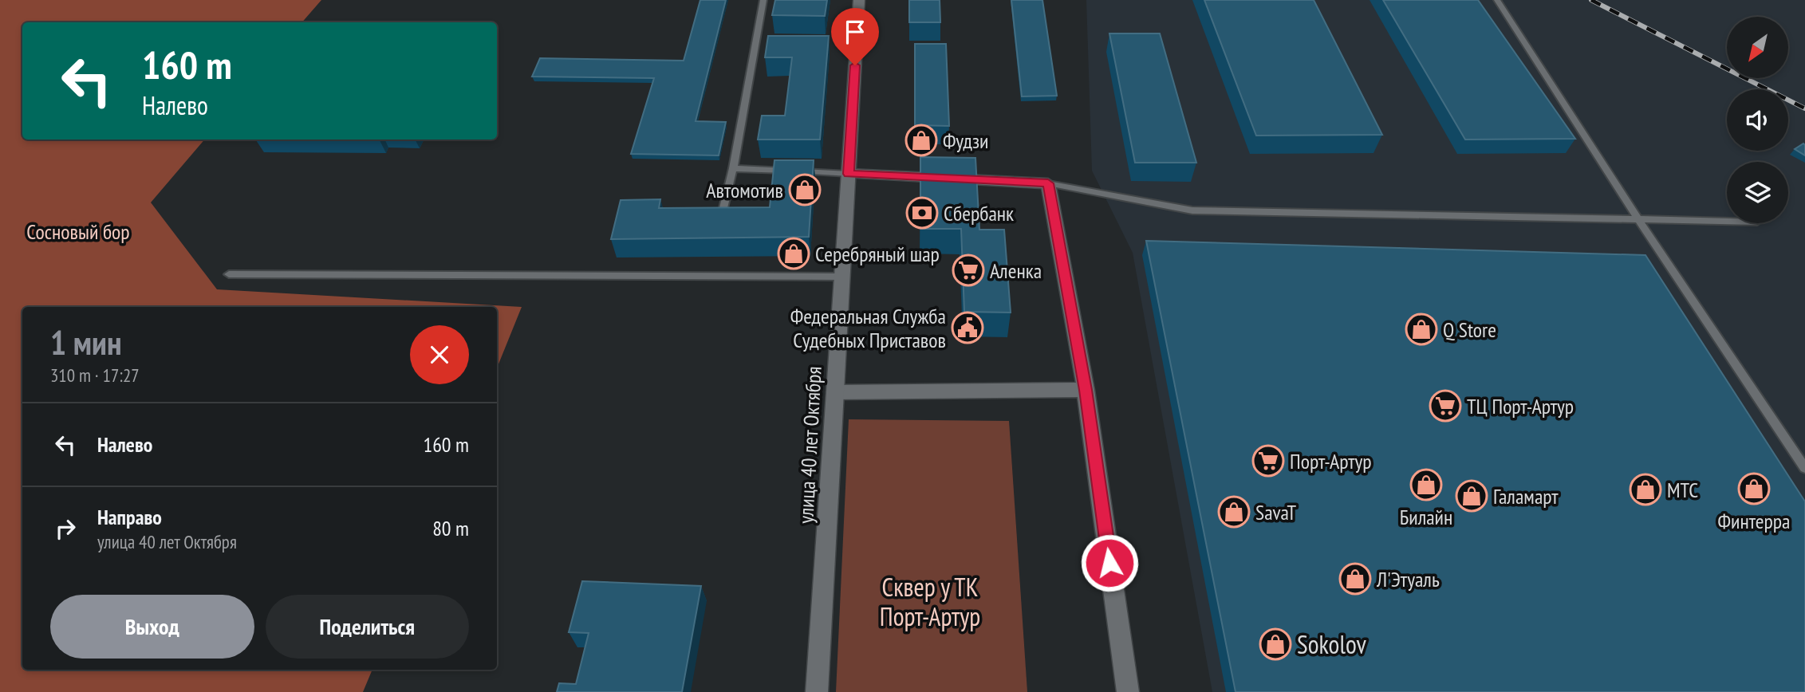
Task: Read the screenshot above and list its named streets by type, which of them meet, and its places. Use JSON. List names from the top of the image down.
{
  "streets": {
    "street": ["улица 40 лет Октября"]
  },
  "parks": ["Сосновый бор", "Сквер у ТК Порт-Артур"],
  "places": {
    "shop": [
      "Фудзи",
      "Автомотив",
      "Серебряный шар",
      "Q Store",
      "Билайн",
      "Финтерра",
      "МТС",
      "Галамарт",
      "SavaT",
      "Л'Этуаль",
      "Sokolov"
    ],
    "bank": ["Сбербанк"],
    "supermarket": ["Аленка", "ТЦ Порт-Артур", "Порт-Артур"],
    "public building": ["Федеральная Служба Судебных Приставов"]
  },
  "north": "bottom left",
  "page": {
    "turn": ["160 m", "Налево"],
    "heading": ["1 мин", "310 m · 17:27"],
    "list": [
      {
        "name": "Налево",
        "value": "160 m"
      },
      {
        "name": "Направо",
        "note": "улица 40 лет Октября",
        "value": "80 m"
      }
    ],
    "buttons": ["Выход", "Поделиться"]
  }
}
